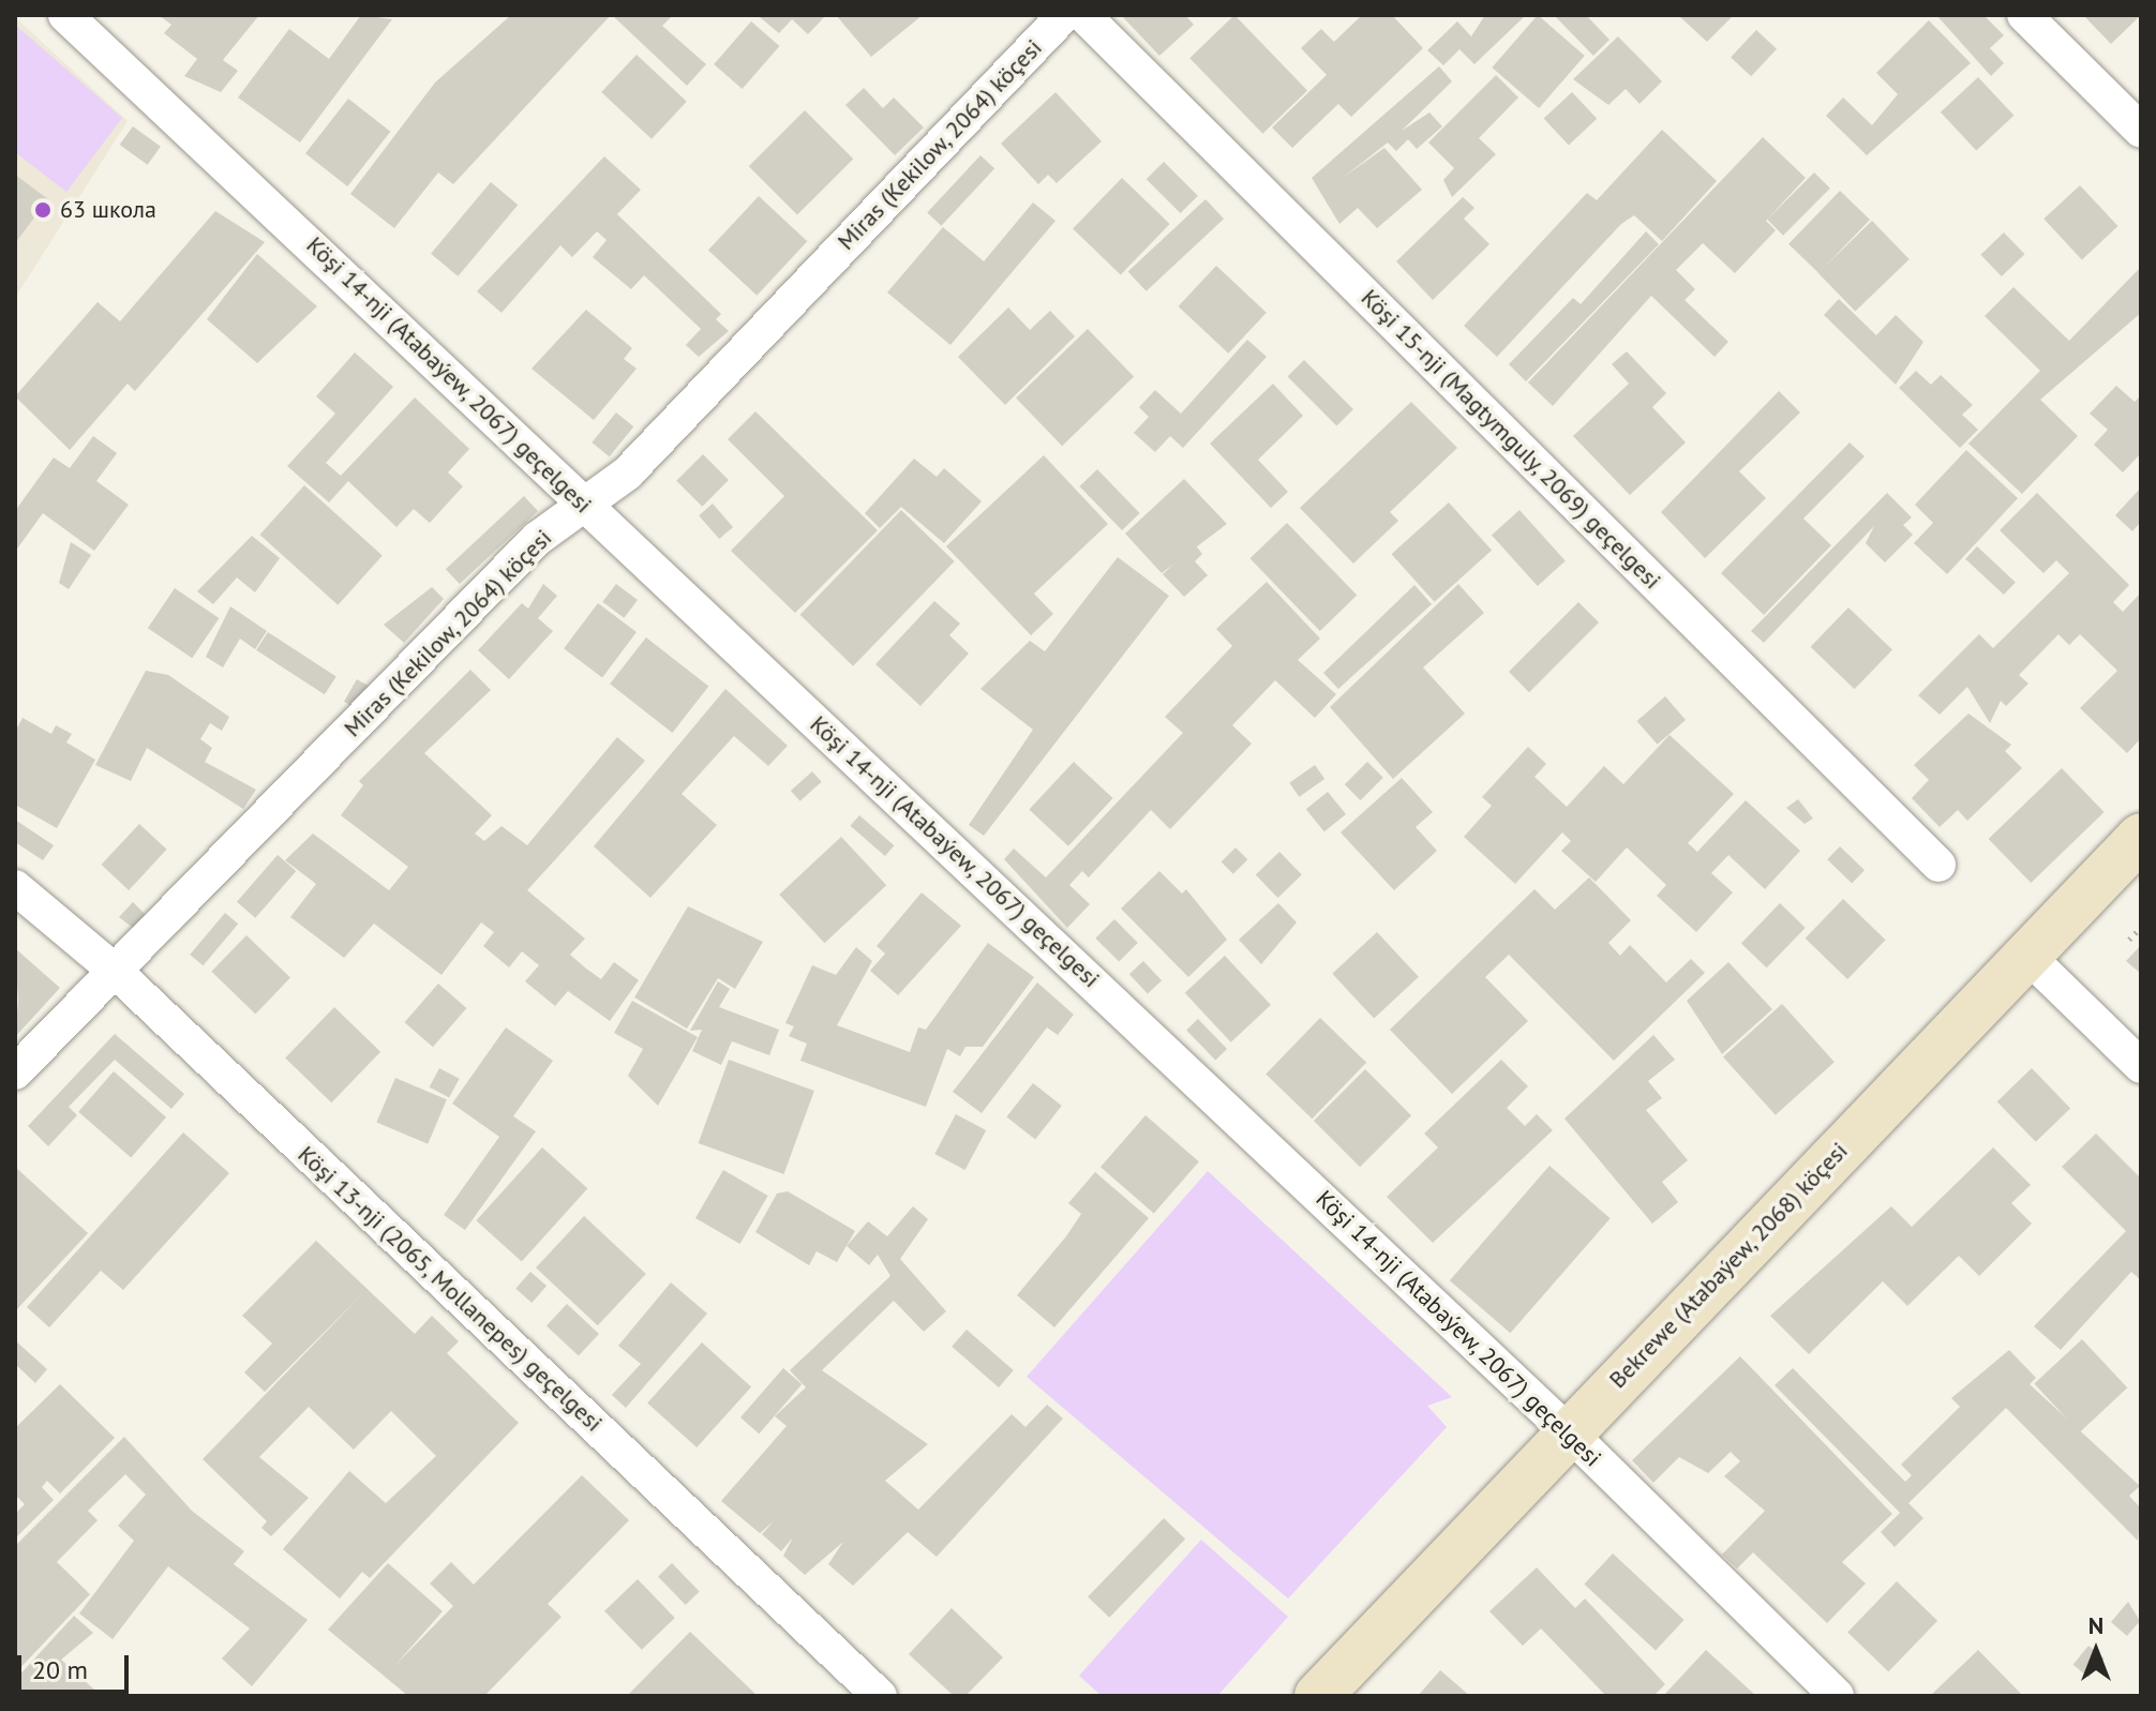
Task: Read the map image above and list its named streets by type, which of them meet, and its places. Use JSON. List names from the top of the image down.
{
  "streets": {
    "main road": ["Bekrewe (Atabaýew, 2068) köçesi"],
    "street": [
      "Miras (Kekilow, 2064) köçesi",
      "Köşi 14-nji (Atabaýew, 2067) geçelgesi",
      "Köşi 15-nji (Magtymguly, 2069) geçelgesi",
      "Köşi 13-nji (2065, Mollanepes) geçelgesi"
    ]
  },
  "crossings": [
    ["Miras (Kekilow, 2064) köçesi", "Köşi 14-nji (Atabaýew, 2067) geçelgesi"],
    ["Miras (Kekilow, 2064) köçesi", "Köşi 13-nji (2065, Mollanepes) geçelgesi"],
    ["Köşi 14-nji (Atabaýew, 2067) geçelgesi", "Bekrewe (Atabaýew, 2068) köçesi"]
  ],
  "places": ["63 школа"],
  "scale_bar": "20 m",
  "north": "top"
}
